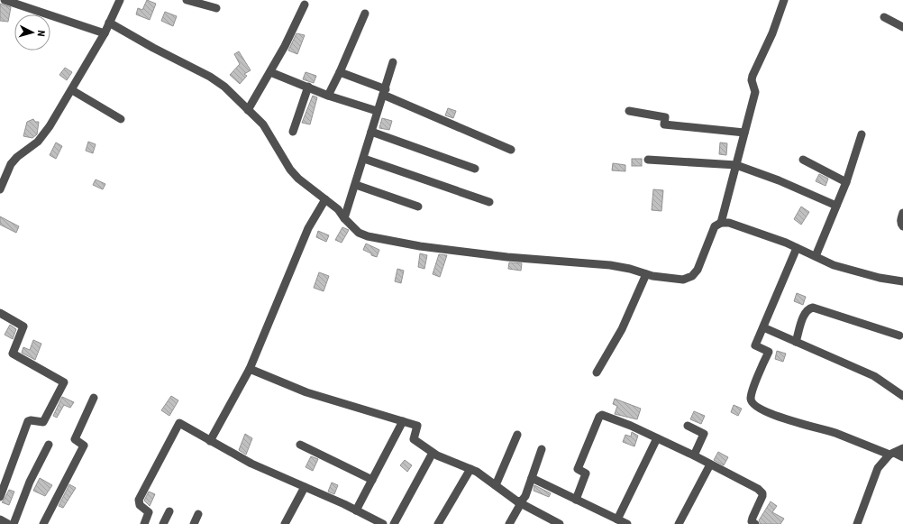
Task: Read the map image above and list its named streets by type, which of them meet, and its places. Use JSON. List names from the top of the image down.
{
  "north": "right"
}
